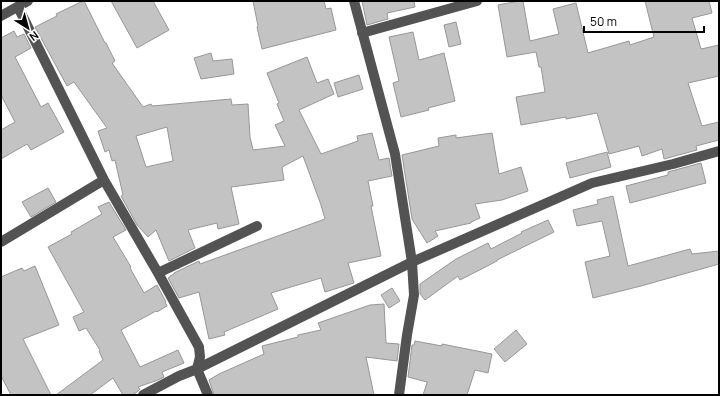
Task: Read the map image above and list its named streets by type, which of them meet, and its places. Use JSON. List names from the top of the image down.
{
  "scale_bar": "50 m",
  "north": "bottom right"
}
